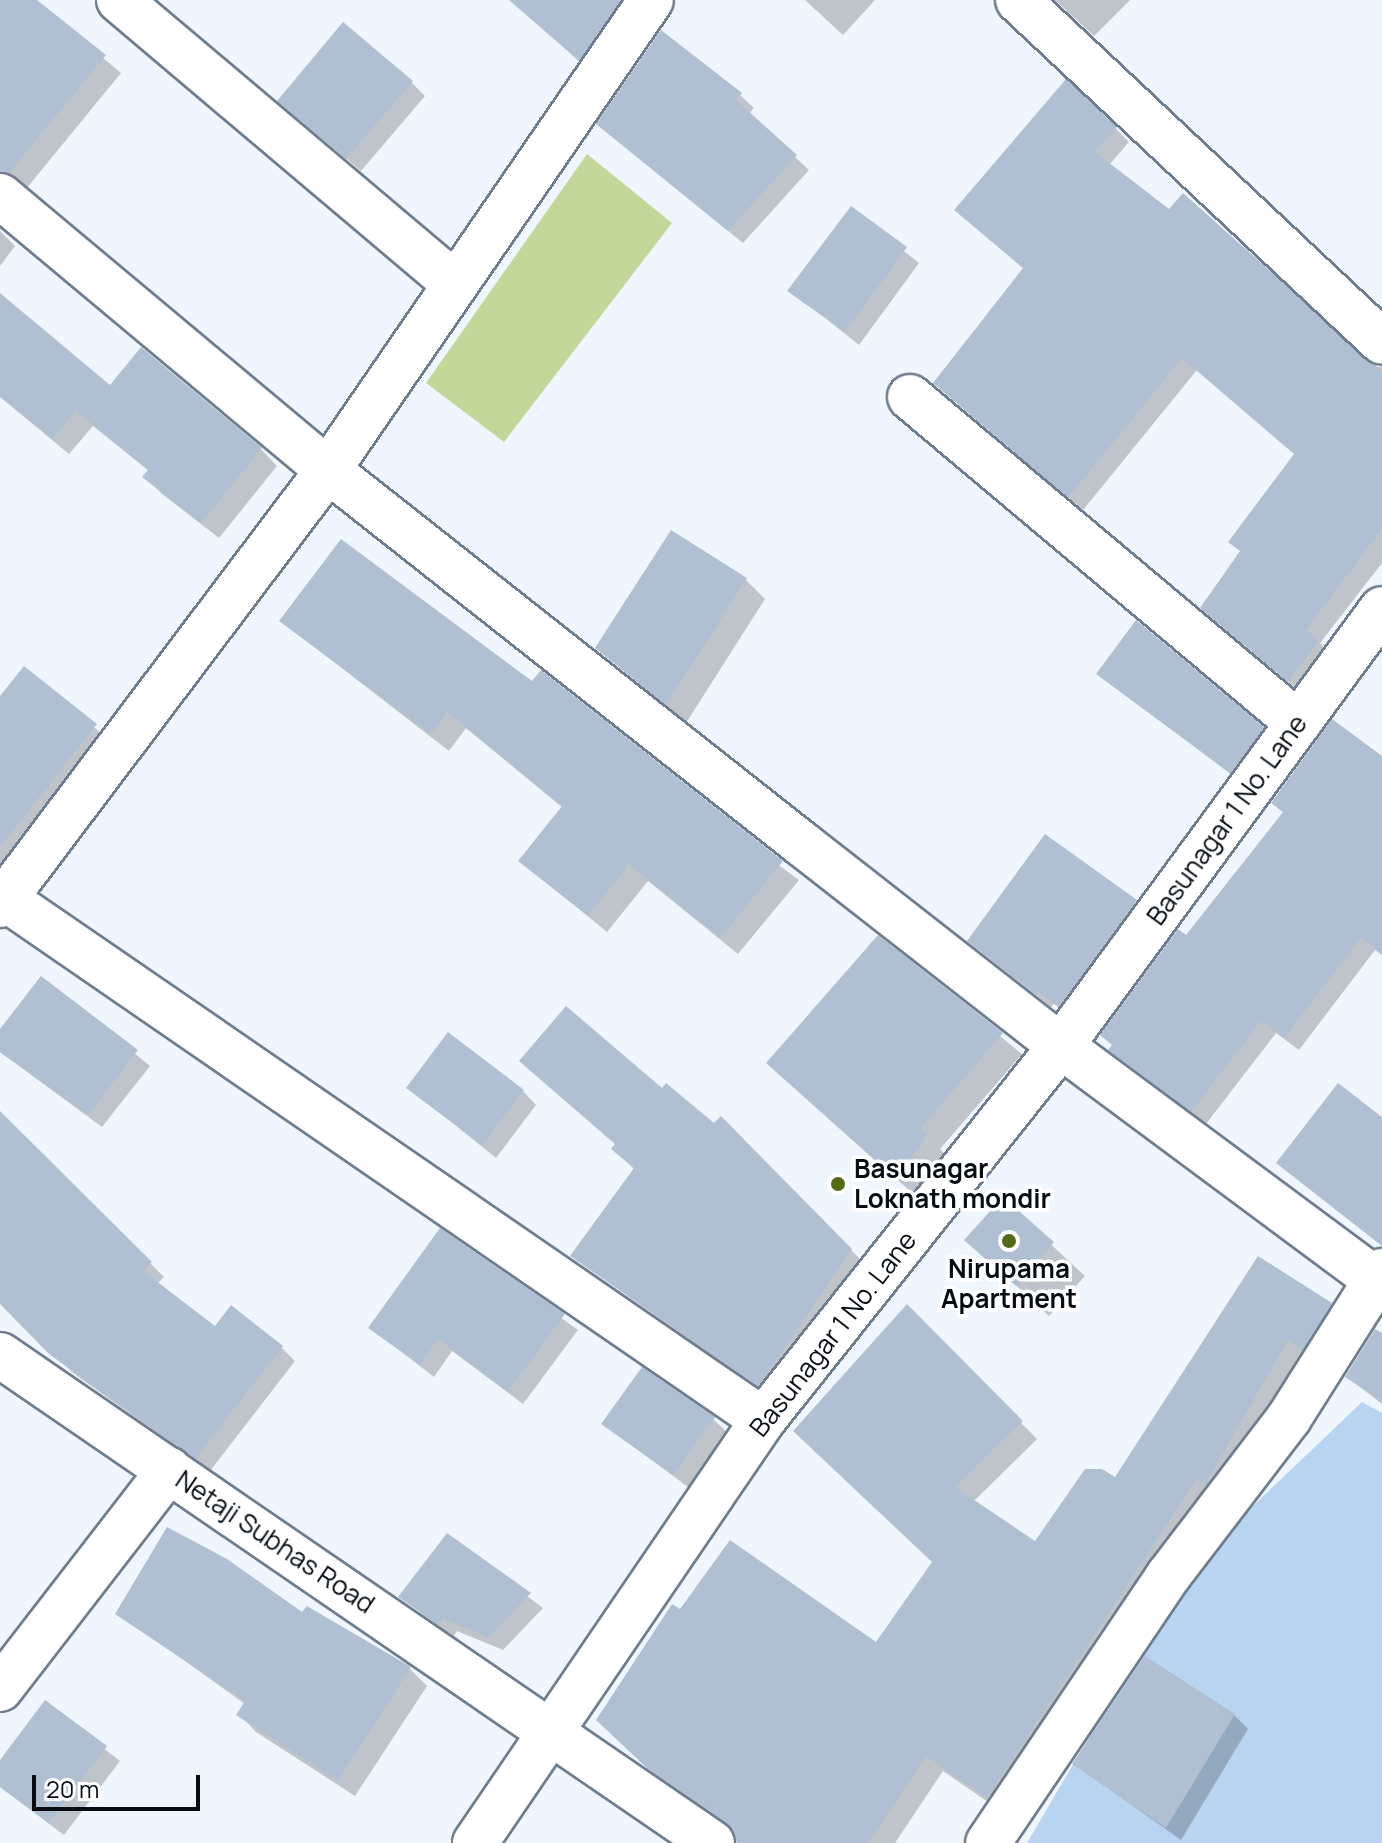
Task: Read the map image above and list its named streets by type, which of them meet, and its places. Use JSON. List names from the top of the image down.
{
  "streets": {
    "street": ["Basunagar 1 No. Lane", "Netaji Subhas Road"]
  },
  "crossings": [
    ["Basunagar 1 No. Lane", "Netaji Subhas Road"]
  ],
  "places": ["Basunagar Loknath mondir", "Nirupama Apartment"],
  "scale_bar": "20 m"
}
